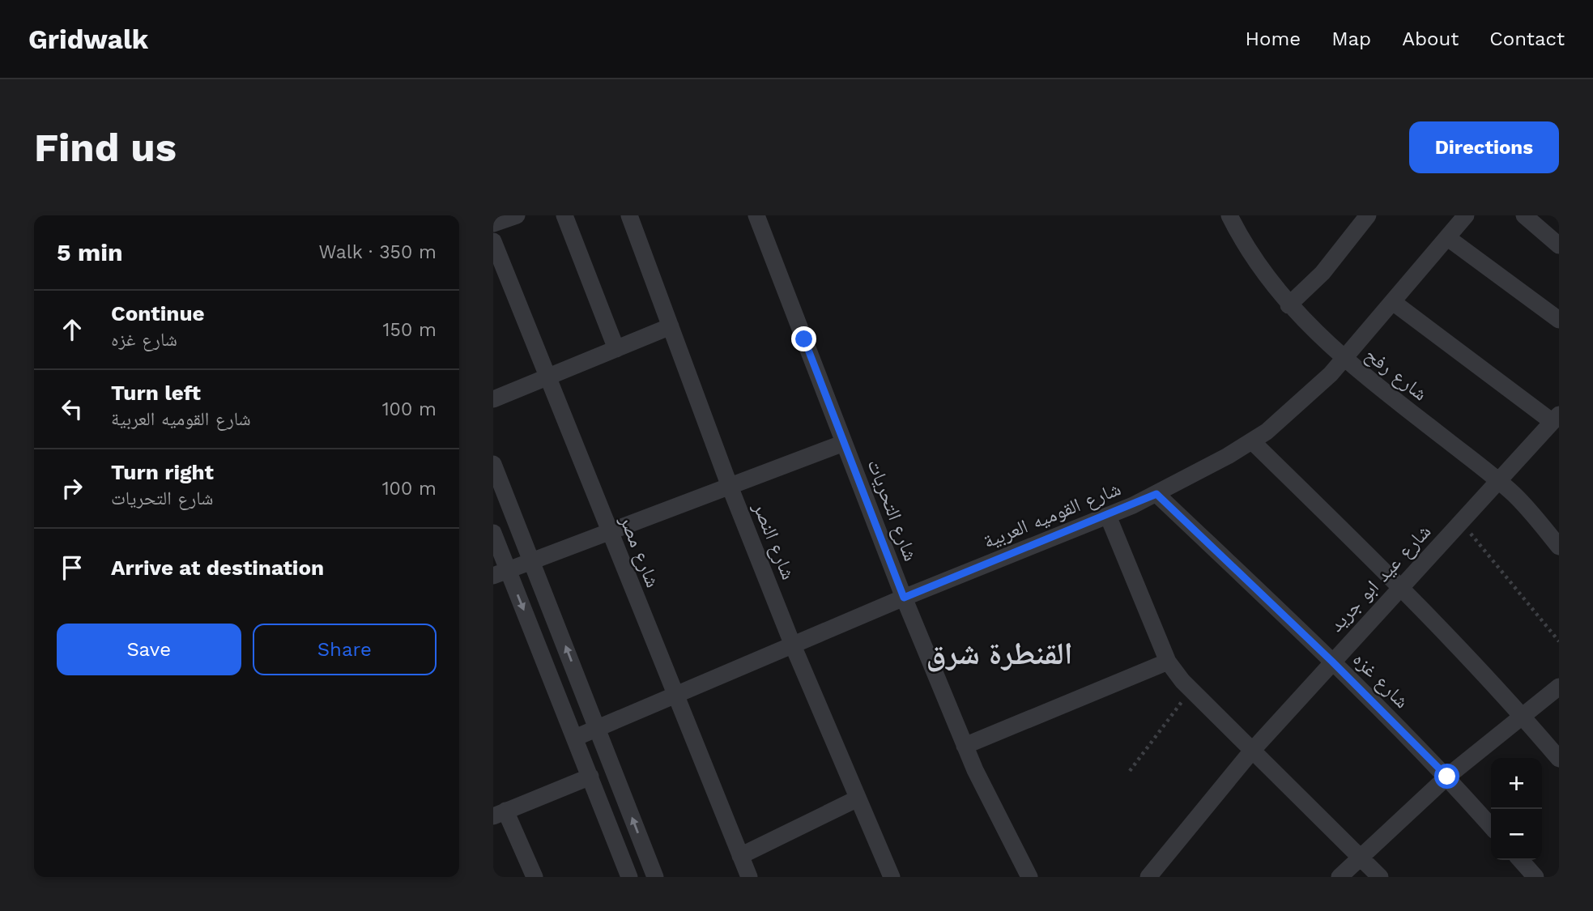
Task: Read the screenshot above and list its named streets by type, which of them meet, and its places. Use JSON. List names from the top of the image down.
{
  "streets": {
    "street": [
      "شارع رفح",
      "شارع التحريات",
      "شارع القوميه العربية",
      "شارع النصر",
      "شارع مصر",
      "شارع عيد ابو جريد",
      "شارع غزه"
    ]
  },
  "crossings": [
    ["شارع رفح", "شارع القوميه العربية"],
    ["شارع رفح", "شارع عيد ابو جريد"],
    ["شارع التحريات", "شارع القوميه العربية"],
    ["شارع القوميه العربية", "شارع النصر"],
    ["شارع القوميه العربية", "شارع مصر"],
    ["شارع القوميه العربية", "شارع غزه"],
    ["شارع عيد ابو جريد", "شارع غزه"]
  ],
  "districts": ["القنطرة شرق"],
  "page": {
    "header": "Gridwalk",
    "nav": [
      "Home",
      "Map",
      "About",
      "Contact"
    ],
    "buttons": [
      "Directions",
      ["Save", "Share"]
    ],
    "title": "Find us",
    "heading": ["5 min", "Walk · 350 m"],
    "list": [
      ["Continue", "شارع غزه", "150 m"],
      ["Turn left", "شارع القوميه العربية", "100 m"],
      ["Turn right", "شارع التحريات", "100 m"],
      "Arrive at destination"
    ],
    "map_buttons": ["+", "−"]
  }
}
